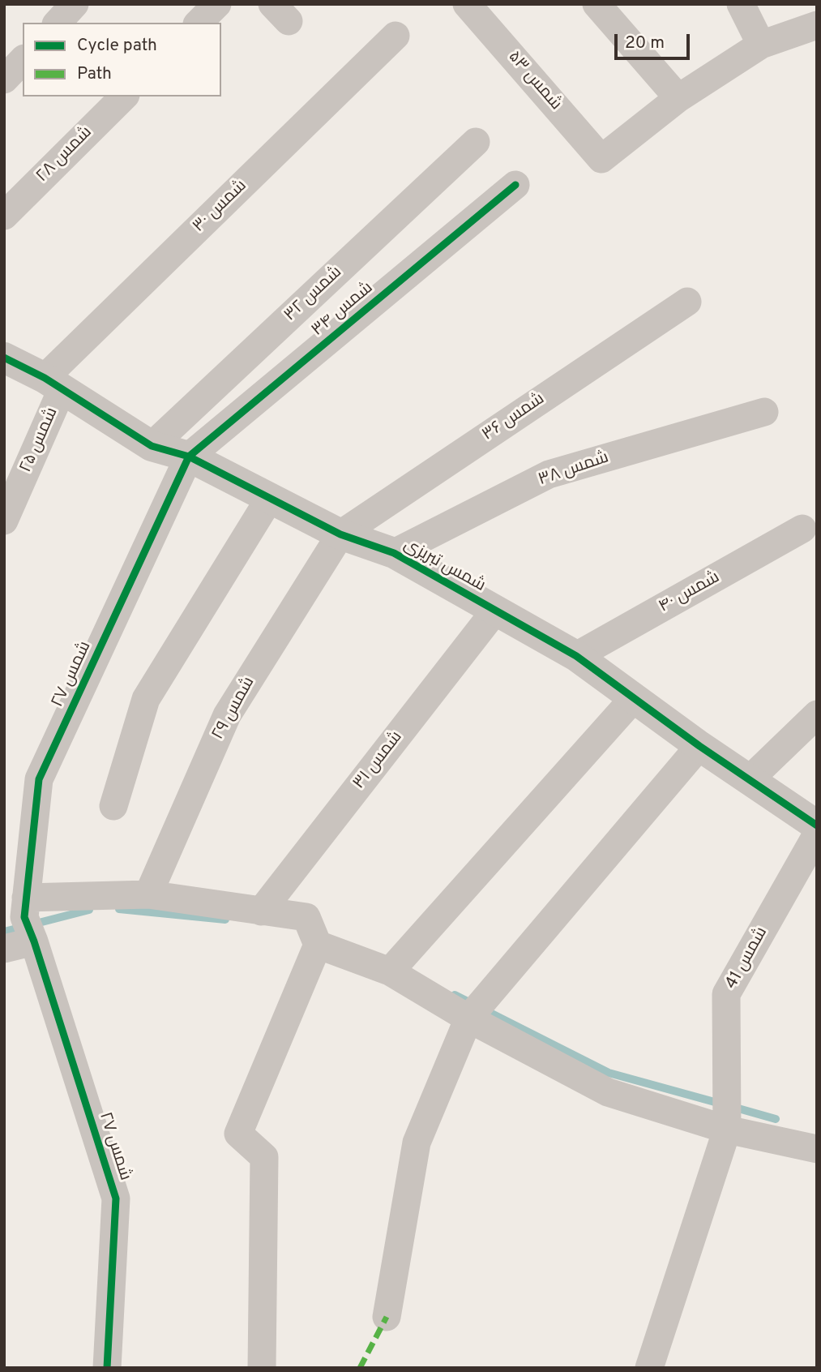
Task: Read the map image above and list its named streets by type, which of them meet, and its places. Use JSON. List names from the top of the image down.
{
  "streets": {
    "street": [
      "شمس ۵۳",
      "شمس ۲۸",
      "شمس ۳۰",
      "شمس ۳۲",
      "شمس ۳۴",
      "شمس ۳۶",
      "شمس ۲۵",
      "شمس ۳۸",
      "شمس تبریزی",
      "شمس ۴۰",
      "شمس ۲۷",
      "شمس ۲۹",
      "شمس ۳۱",
      "شمس 41"
    ]
  },
  "crossings": [
    ["شمس ۳۰", "شمس ۲۵"],
    ["شمس ۳۰", "شمس تبریزی"],
    ["شمس ۳۲", "شمس تبریزی"],
    ["شمس ۳۴", "شمس تبریزی"],
    ["شمس ۳۴", "شمس ۲۷"],
    ["شمس ۳۶", "شمس تبریزی"],
    ["شمس ۳۶", "شمس ۲۹"],
    ["شمس ۲۵", "شمس تبریزی"],
    ["شمس ۳۸", "شمس تبریزی"],
    ["شمس تبریزی", "شمس ۴۰"],
    ["شمس تبریزی", "شمس ۲۷"],
    ["شمس تبریزی", "شمس ۲۹"],
    ["شمس تبریزی", "شمس ۳۱"]
  ],
  "legend": ["Cycle path", "Path"],
  "scale_bar": "20 m"
}
